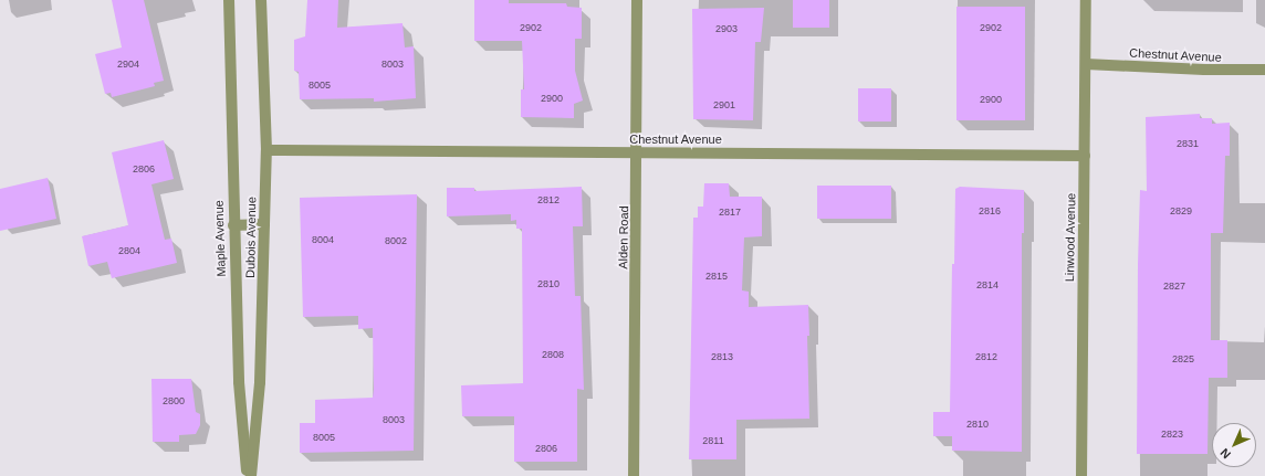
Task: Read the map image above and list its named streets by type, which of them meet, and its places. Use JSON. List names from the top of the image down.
{
  "streets": {
    "street": [
      "Chestnut Avenue",
      "Dubois Avenue",
      "Alden Road",
      "Linwood Avenue",
      "Maple Avenue"
    ]
  },
  "crossings": [
    ["Chestnut Avenue", "Dubois Avenue"],
    ["Chestnut Avenue", "Alden Road"],
    ["Chestnut Avenue", "Linwood Avenue"]
  ],
  "house_numbers": [
    "2902",
    "2902",
    "2903",
    "2904",
    "8003",
    "8005",
    "2900",
    "2900",
    "2901",
    "2831",
    "2806",
    "2812",
    "2816",
    "2829",
    "2817",
    "8004",
    "8002",
    "2804",
    "2815",
    "2810",
    "2814",
    "2827",
    "2808",
    "2813",
    "2812",
    "2825",
    "2800",
    "8003",
    "2810",
    "2823",
    "8005",
    "2811",
    "2806"
  ],
  "north": "bottom left"
}
